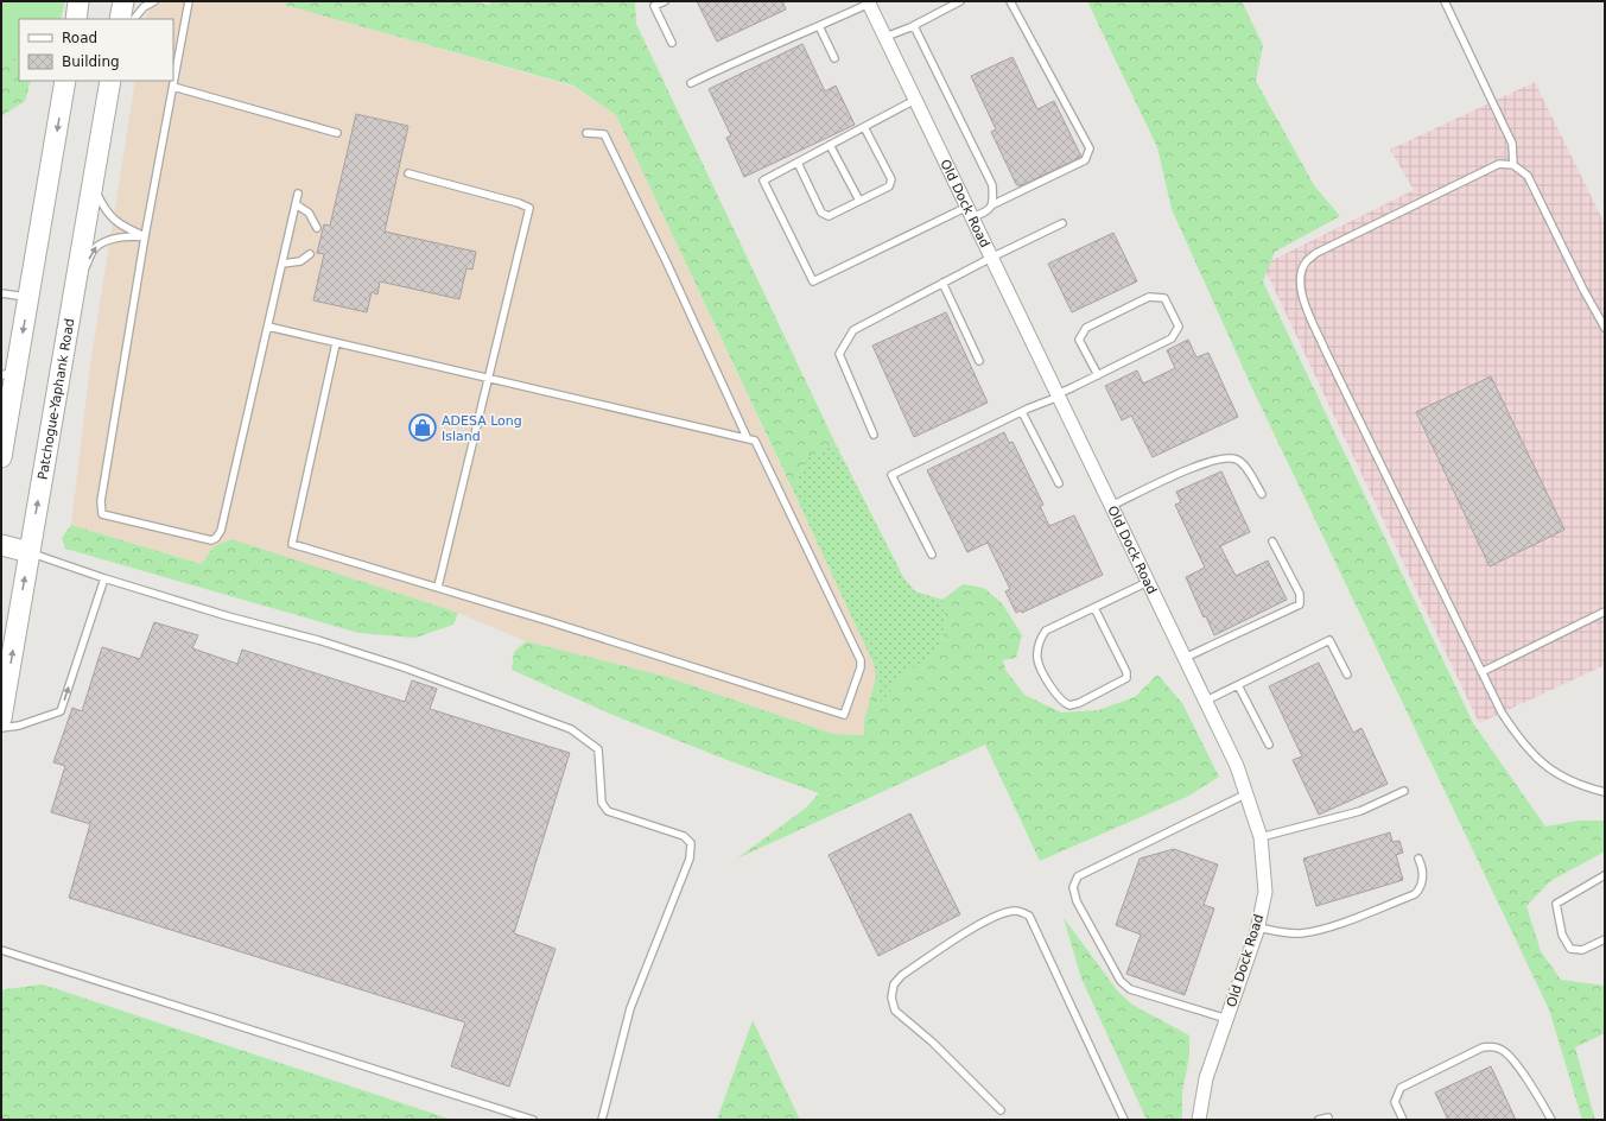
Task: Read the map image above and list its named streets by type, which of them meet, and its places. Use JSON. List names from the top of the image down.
{
  "streets": {
    "main road": ["Patchogue-Yaphank Road"],
    "street": ["Old Dock Road"]
  },
  "places": {
    "shop": ["ADESA Long Island"]
  },
  "legend": ["Road", "Building"]
}
